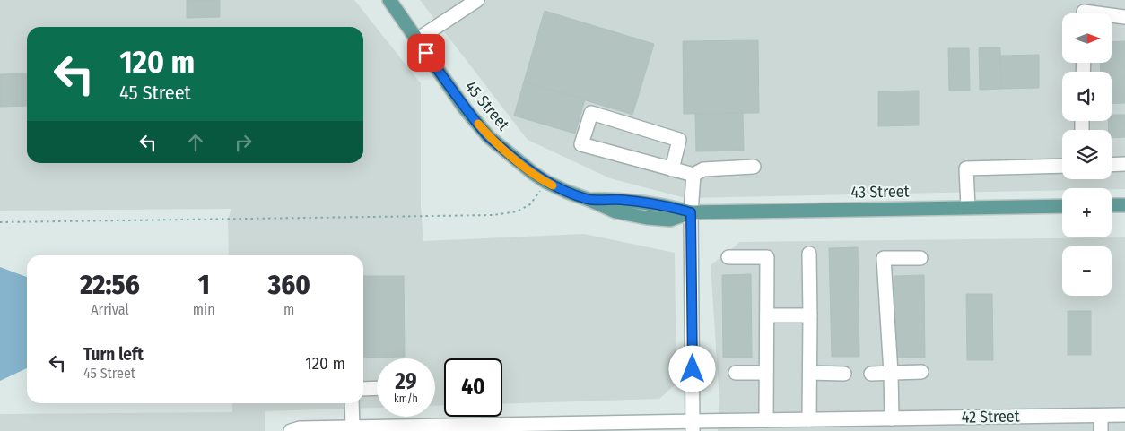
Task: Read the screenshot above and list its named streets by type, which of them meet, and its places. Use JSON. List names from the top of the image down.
{
  "streets": {
    "main road": ["45 Street", "43 Street"],
    "street": ["42 Street"]
  },
  "crossings": [
    ["45 Street", "43 Street"]
  ],
  "north": "right",
  "page": {
    "map_buttons": ["+", "−"],
    "turn": ["120 m", "45 Street"],
    "eta": [
      "22:56",
      "Arrival",
      "1",
      "min",
      "360",
      "m"
    ],
    "list": [
      {
        "name": "Turn left",
        "note": "45 Street",
        "value": "120 m"
      }
    ],
    "speed": "29 km/h",
    "limit": "40"
  }
}
